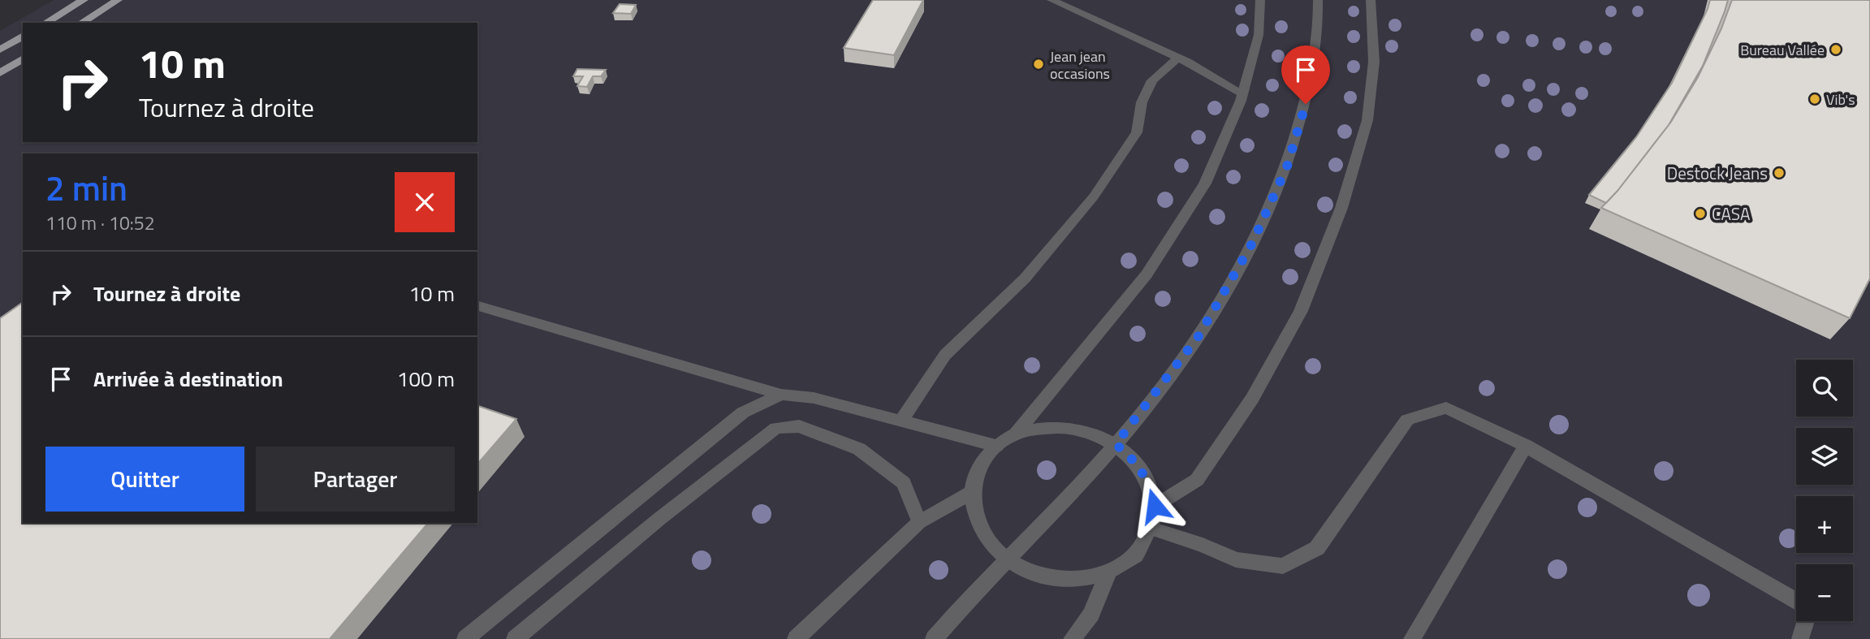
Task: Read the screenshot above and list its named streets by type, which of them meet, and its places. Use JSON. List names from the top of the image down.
{
  "places": [
    "Bureau Vallée",
    "Jean jean occasions",
    "Vib's",
    "Destock Jeans",
    "CASA"
  ],
  "page": {
    "turn": ["10 m", "Tournez à droite"],
    "heading": ["2 min", "110 m · 10:52"],
    "list": [
      {
        "name": "Tournez à droite",
        "value": "10 m"
      },
      {
        "name": "Arrivée à destination",
        "value": "100 m"
      }
    ],
    "map_buttons": ["+", "−"],
    "buttons": ["Quitter", "Partager"]
  }
}
